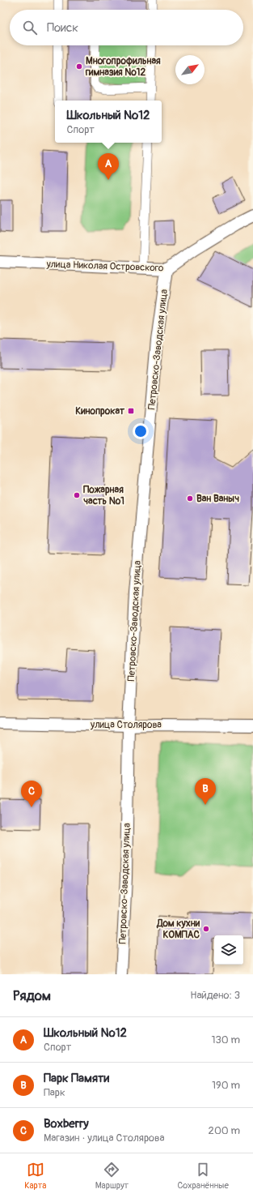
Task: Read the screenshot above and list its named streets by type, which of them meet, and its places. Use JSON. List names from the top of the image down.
{
  "streets": {
    "street": ["улица Николая Островского", "Петровско-Заводская улица", "улица Столярова"]
  },
  "crossings": [
    ["улица Николая Островского", "Петровско-Заводская улица"],
    ["Петровско-Заводская улица", "улица Столярова"]
  ],
  "places": {
    "other": [
      "Многопрофильная гимназия №12",
      "Пожарная часть №1",
      "Ван Ваныч",
      "Дом кухни КОМПАС"
    ],
    "transit": ["Кинопрокат"]
  },
  "north": "top right",
  "page": {
    "search": "Поиск",
    "popup": ["Школьный №12", "Спорт"],
    "pins": ["A", "B", "C"],
    "heading": ["Рядом", "Найдено: 3"],
    "list": [
      {
        "mark": "A",
        "name": "Школьный №12",
        "note": "Спорт",
        "value": "130 m"
      },
      {
        "mark": "B",
        "name": "Парк Памяти",
        "note": "Парк",
        "value": "190 m"
      },
      {
        "mark": "C",
        "name": "Boxberry",
        "note": "Магазин · улица Столярова",
        "value": "200 m"
      }
    ],
    "nav": ["Карта", "Маршрут", "Сохранённые"]
  }
}
